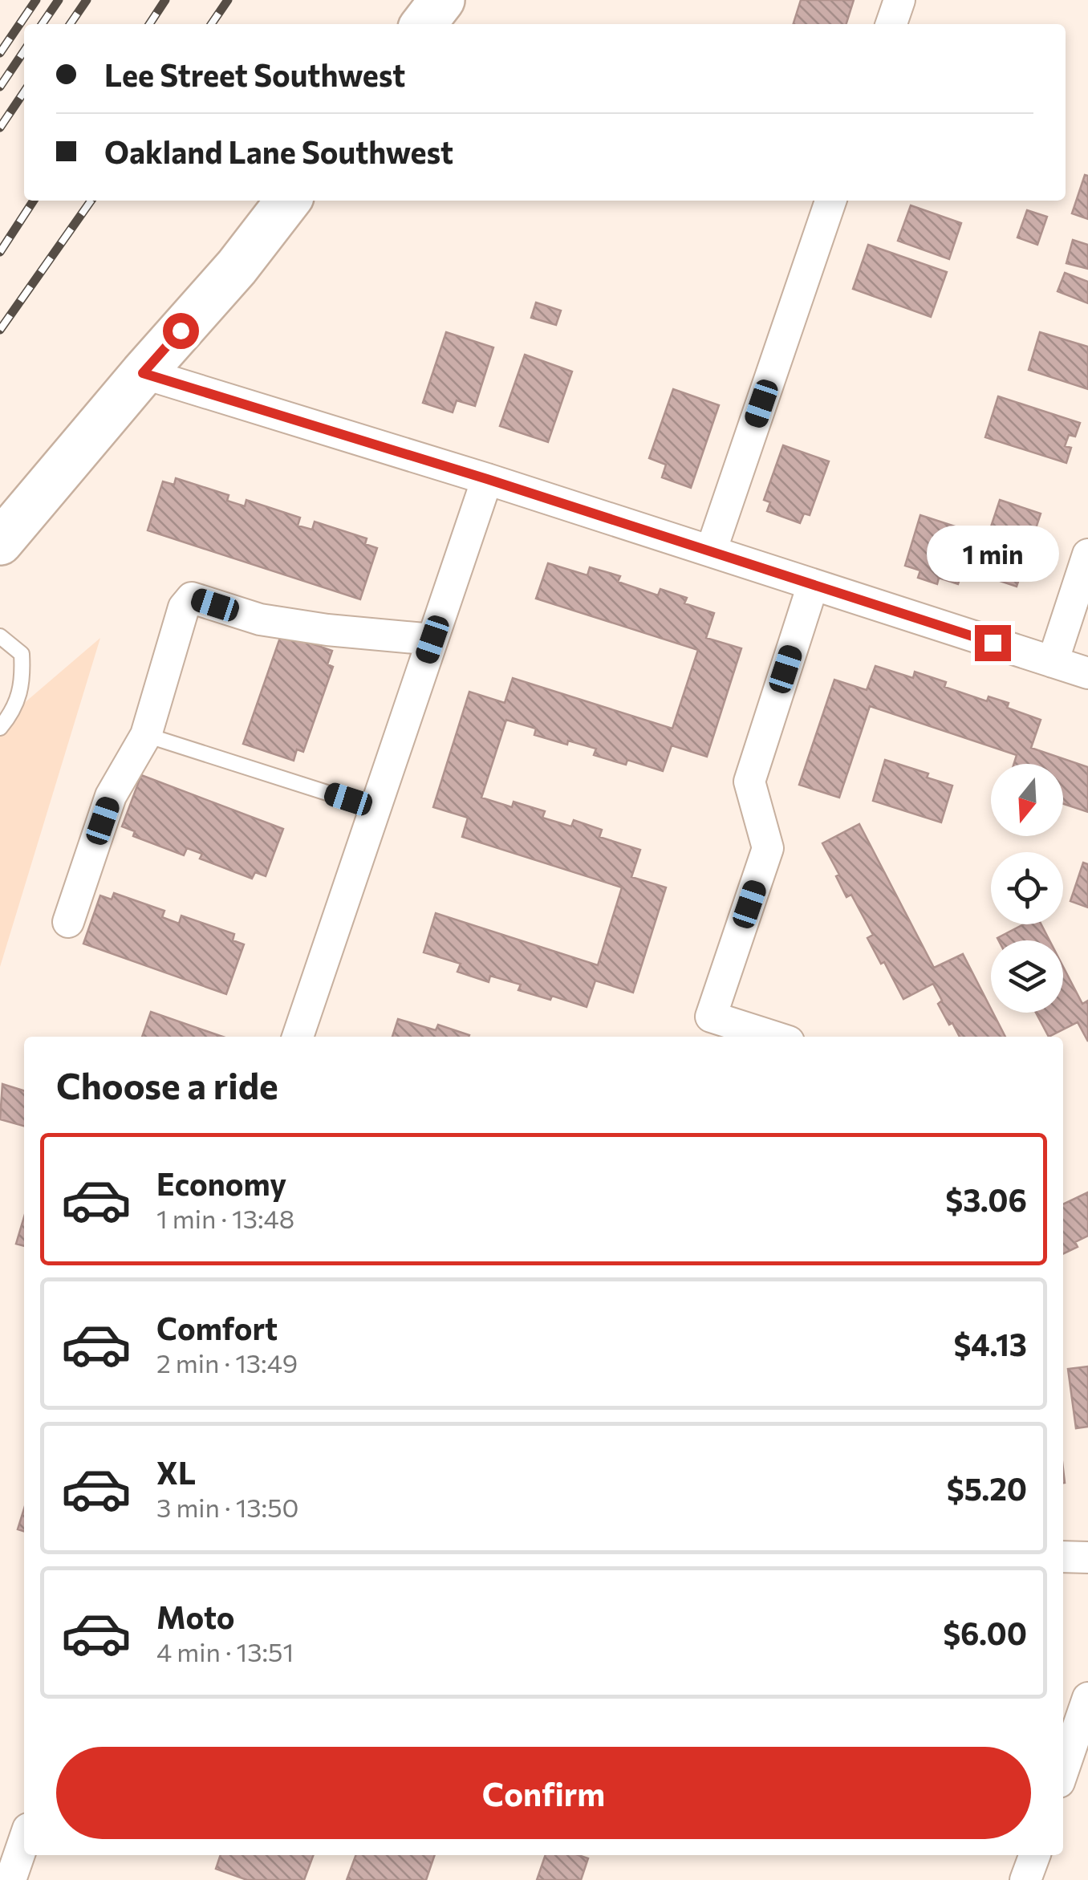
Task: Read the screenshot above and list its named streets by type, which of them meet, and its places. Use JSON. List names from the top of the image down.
{
  "north": "bottom",
  "page": {
    "banner": ["Lee Street Southwest", "Oakland Lane Southwest"],
    "bubble": "1 min",
    "heading": "Choose a ride",
    "list": [
      {
        "name": "Economy",
        "note": "1 min · 13:48",
        "value": "$3.06"
      },
      {
        "name": "Comfort",
        "note": "2 min · 13:49",
        "value": "$4.13"
      },
      {
        "name": "XL",
        "note": "3 min · 13:50",
        "value": "$5.20"
      },
      {
        "name": "Moto",
        "note": "4 min · 13:51",
        "value": "$6.00"
      }
    ],
    "buttons": "Confirm"
  }
}
